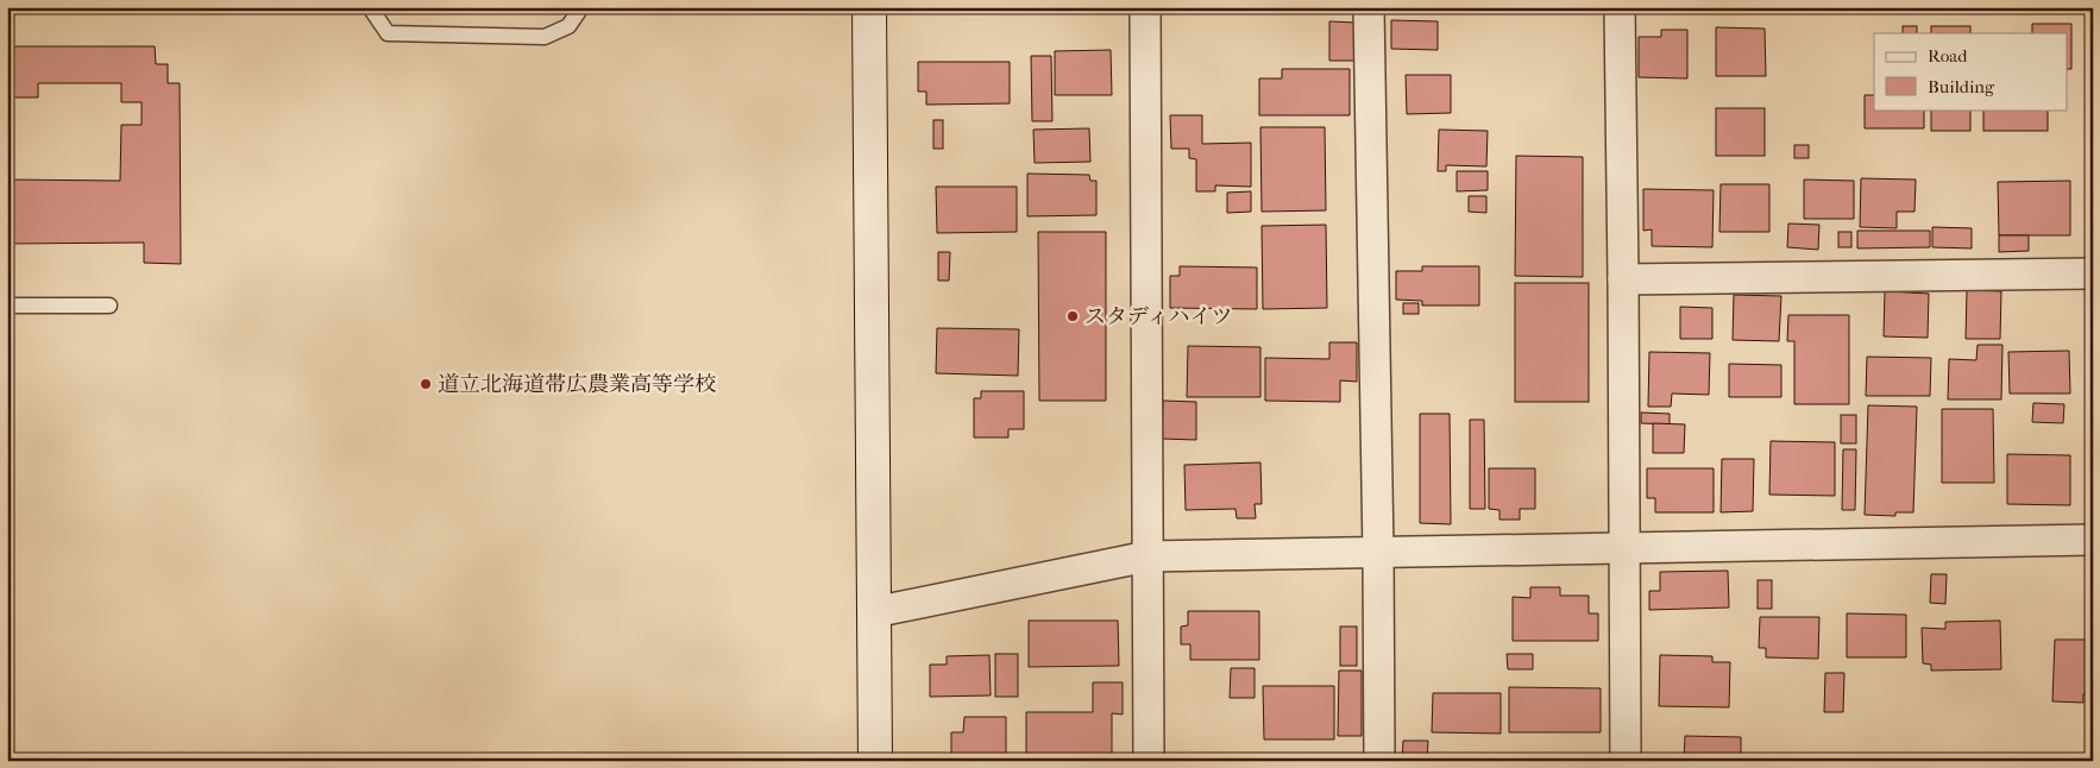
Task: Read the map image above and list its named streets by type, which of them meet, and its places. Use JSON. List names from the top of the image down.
{
  "places": ["スタディハイツ", "道立北海道帯広農業高等学校"],
  "legend": ["Road", "Building"]
}
